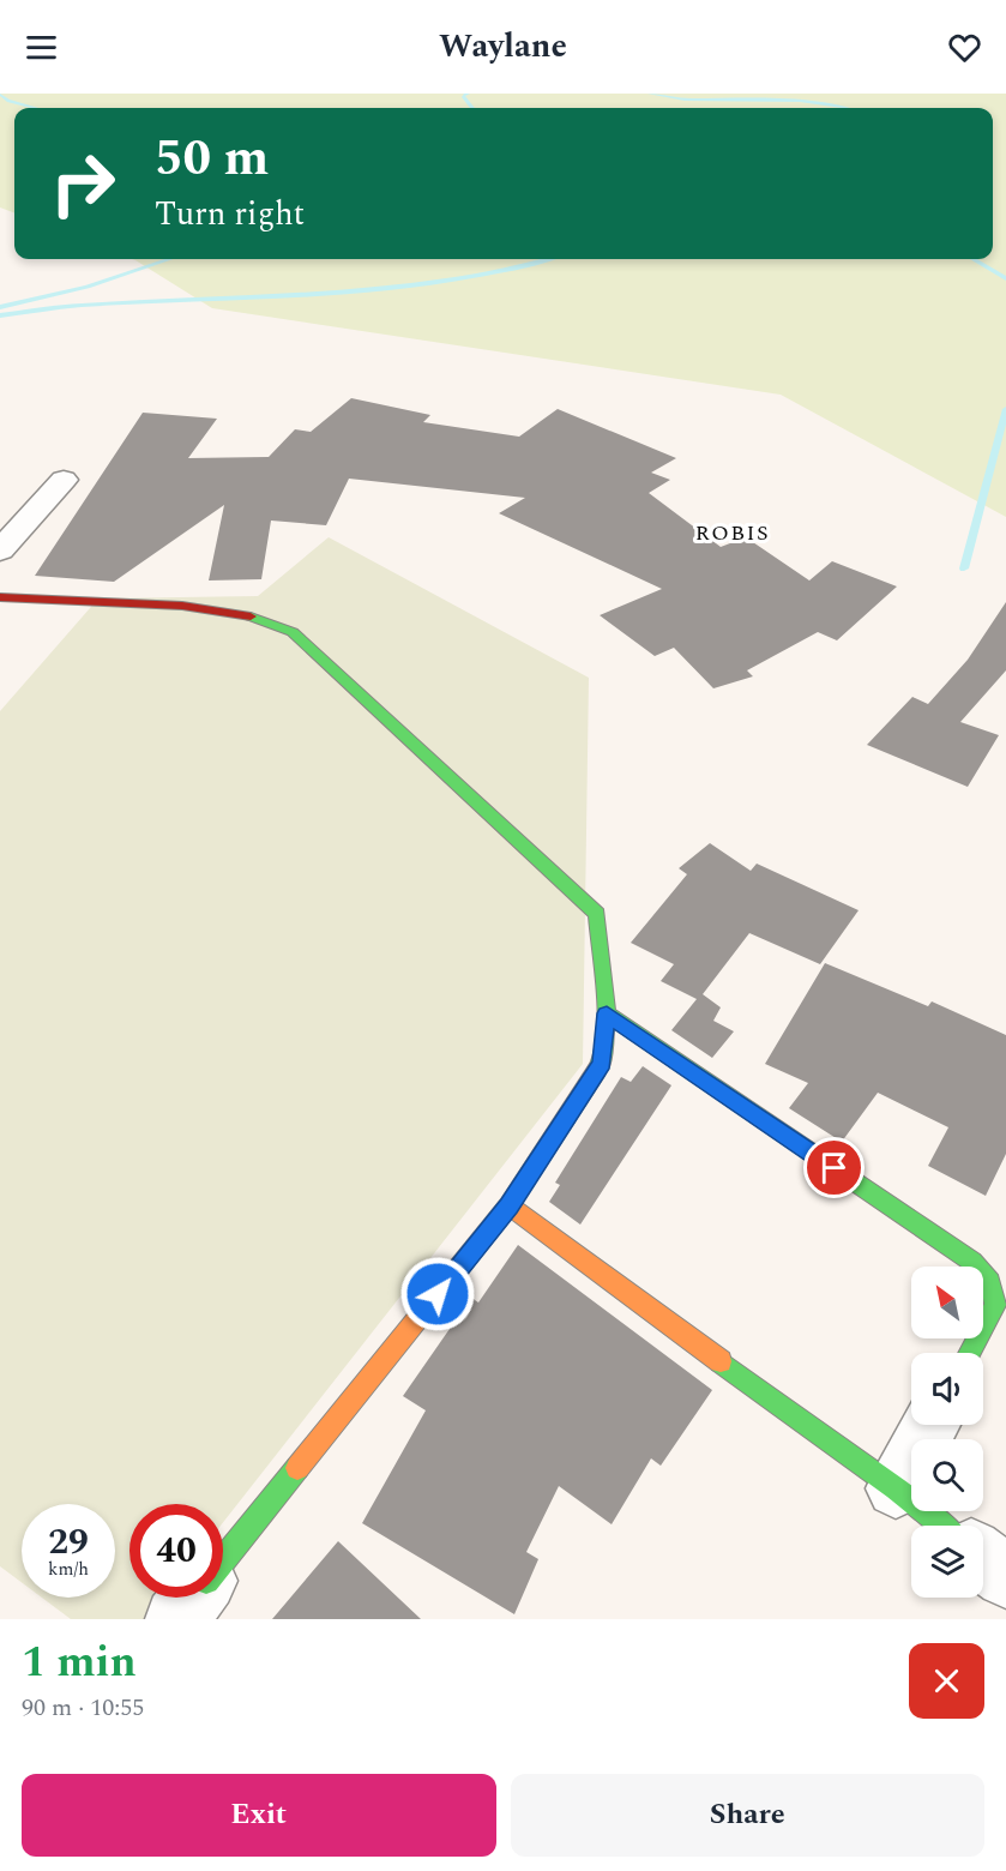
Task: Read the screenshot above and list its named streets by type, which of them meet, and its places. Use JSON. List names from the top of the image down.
{
  "districts": ["ROBIS"],
  "north": "top left",
  "page": {
    "header": "Waylane",
    "turn": ["50 m", "Turn right"],
    "speed": "29 km/h",
    "limit": "40",
    "heading": ["1 min", "90 m · 10:55"],
    "buttons": ["Exit", "Share"]
  }
}
